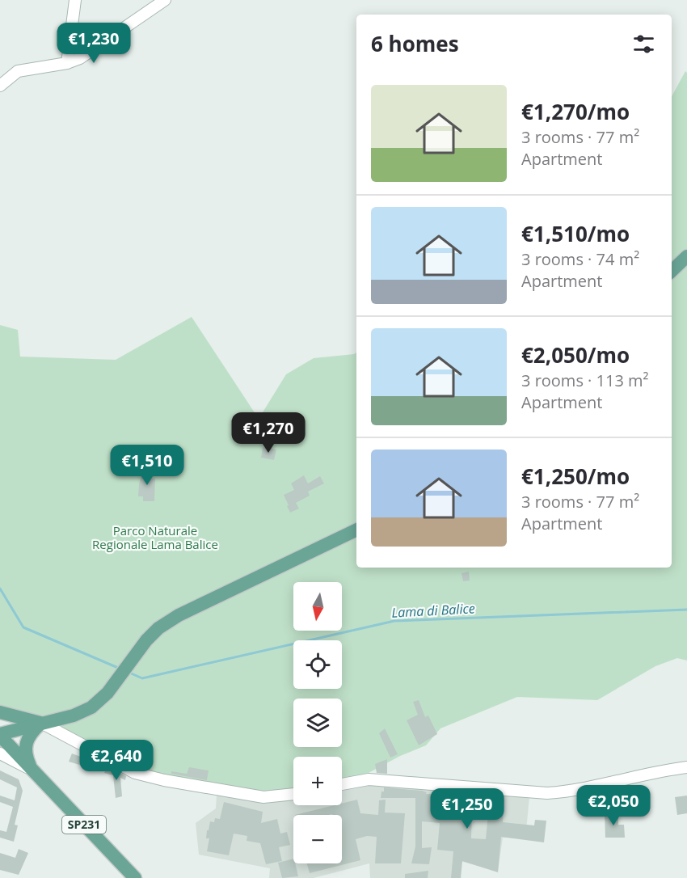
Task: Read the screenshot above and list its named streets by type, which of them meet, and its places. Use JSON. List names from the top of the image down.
{
  "streets": {
    "main road": ["SP231"]
  },
  "water": ["Lama di Balice"],
  "parks": ["Parco Naturale Regionale Lama Balice"],
  "north": "bottom",
  "page": {
    "heading": "6 homes",
    "price": [
      "€1,230",
      "€1,270",
      "€1,510",
      "€2,640",
      "€2,050",
      "€1,250"
    ],
    "list": [
      {
        "name": "€1,270/mo",
        "note": "3 rooms · 77 m² · Apartment"
      },
      {
        "name": "€1,510/mo",
        "note": "3 rooms · 74 m² · Apartment"
      },
      {
        "name": "€2,050/mo",
        "note": "3 rooms · 113 m² · Apartment"
      },
      {
        "name": "€1,250/mo",
        "note": "3 rooms · 77 m² · Apartment"
      }
    ],
    "map_buttons": ["+", "−"]
  }
}
